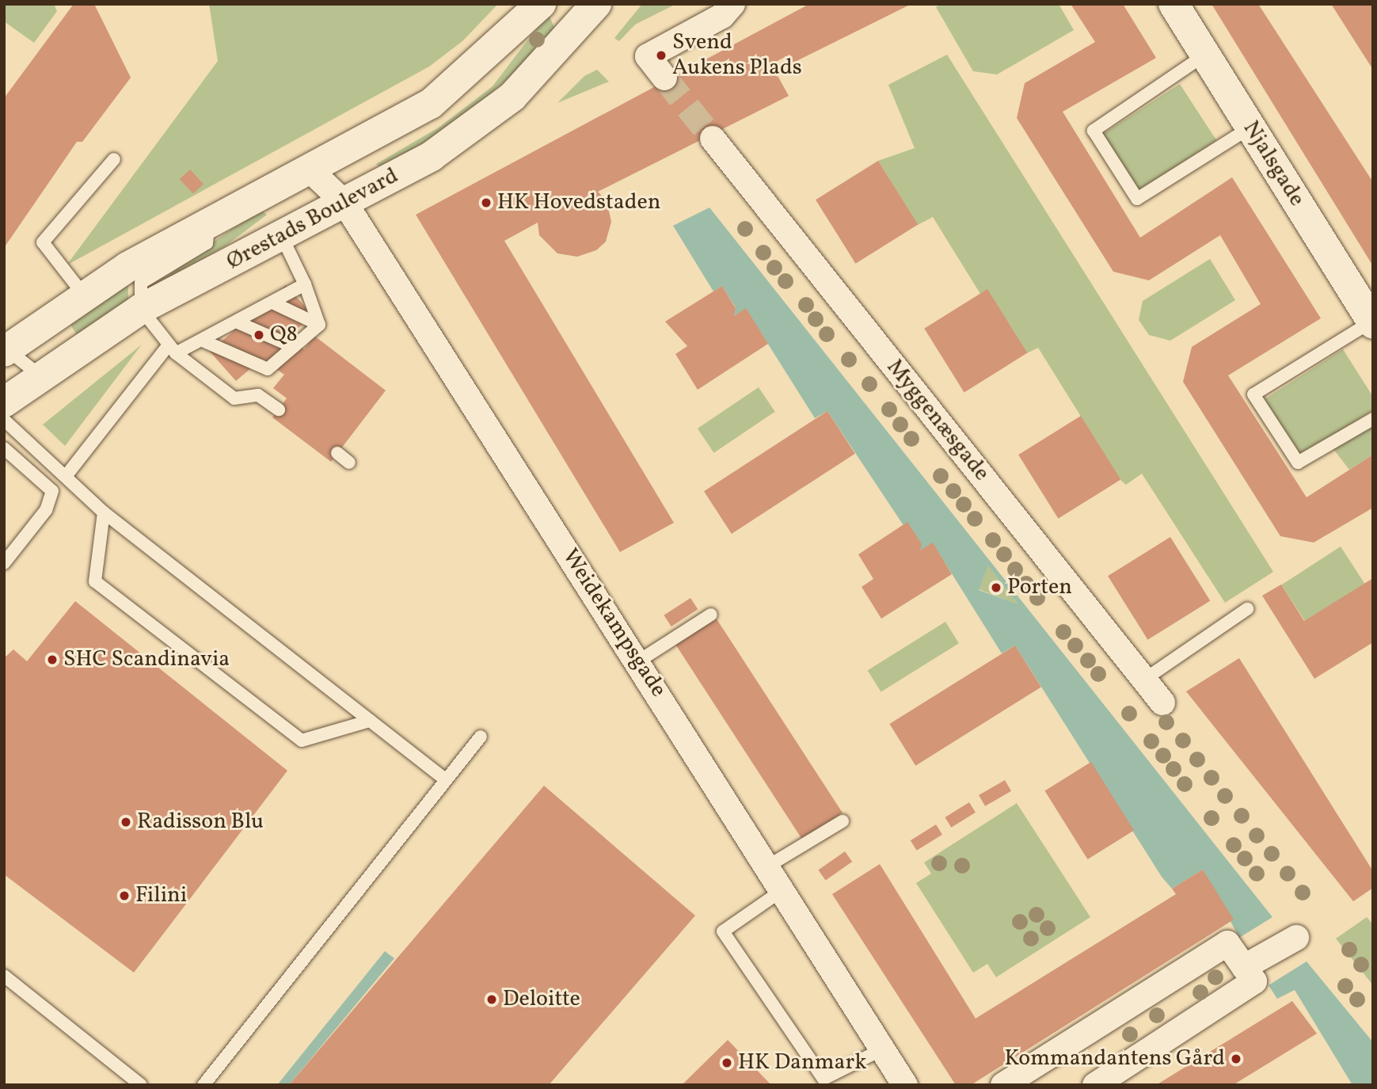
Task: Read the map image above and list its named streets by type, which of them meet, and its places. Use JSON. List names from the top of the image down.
{
  "streets": {
    "street": [
      "Njalsgade",
      "Ørestads Boulevard",
      "Myggenæsgade",
      "Weidekampsgade"
    ]
  },
  "crossings": [
    ["Ørestads Boulevard", "Weidekampsgade"]
  ],
  "places": [
    "Svend Aukens Plads",
    "HK Hovedstaden",
    "Q8",
    "Porten",
    "SHC Scandinavia",
    "Radisson Blu",
    "Filini",
    "Deloitte",
    "Kommandantens Gård",
    "HK Danmark"
  ]
}
